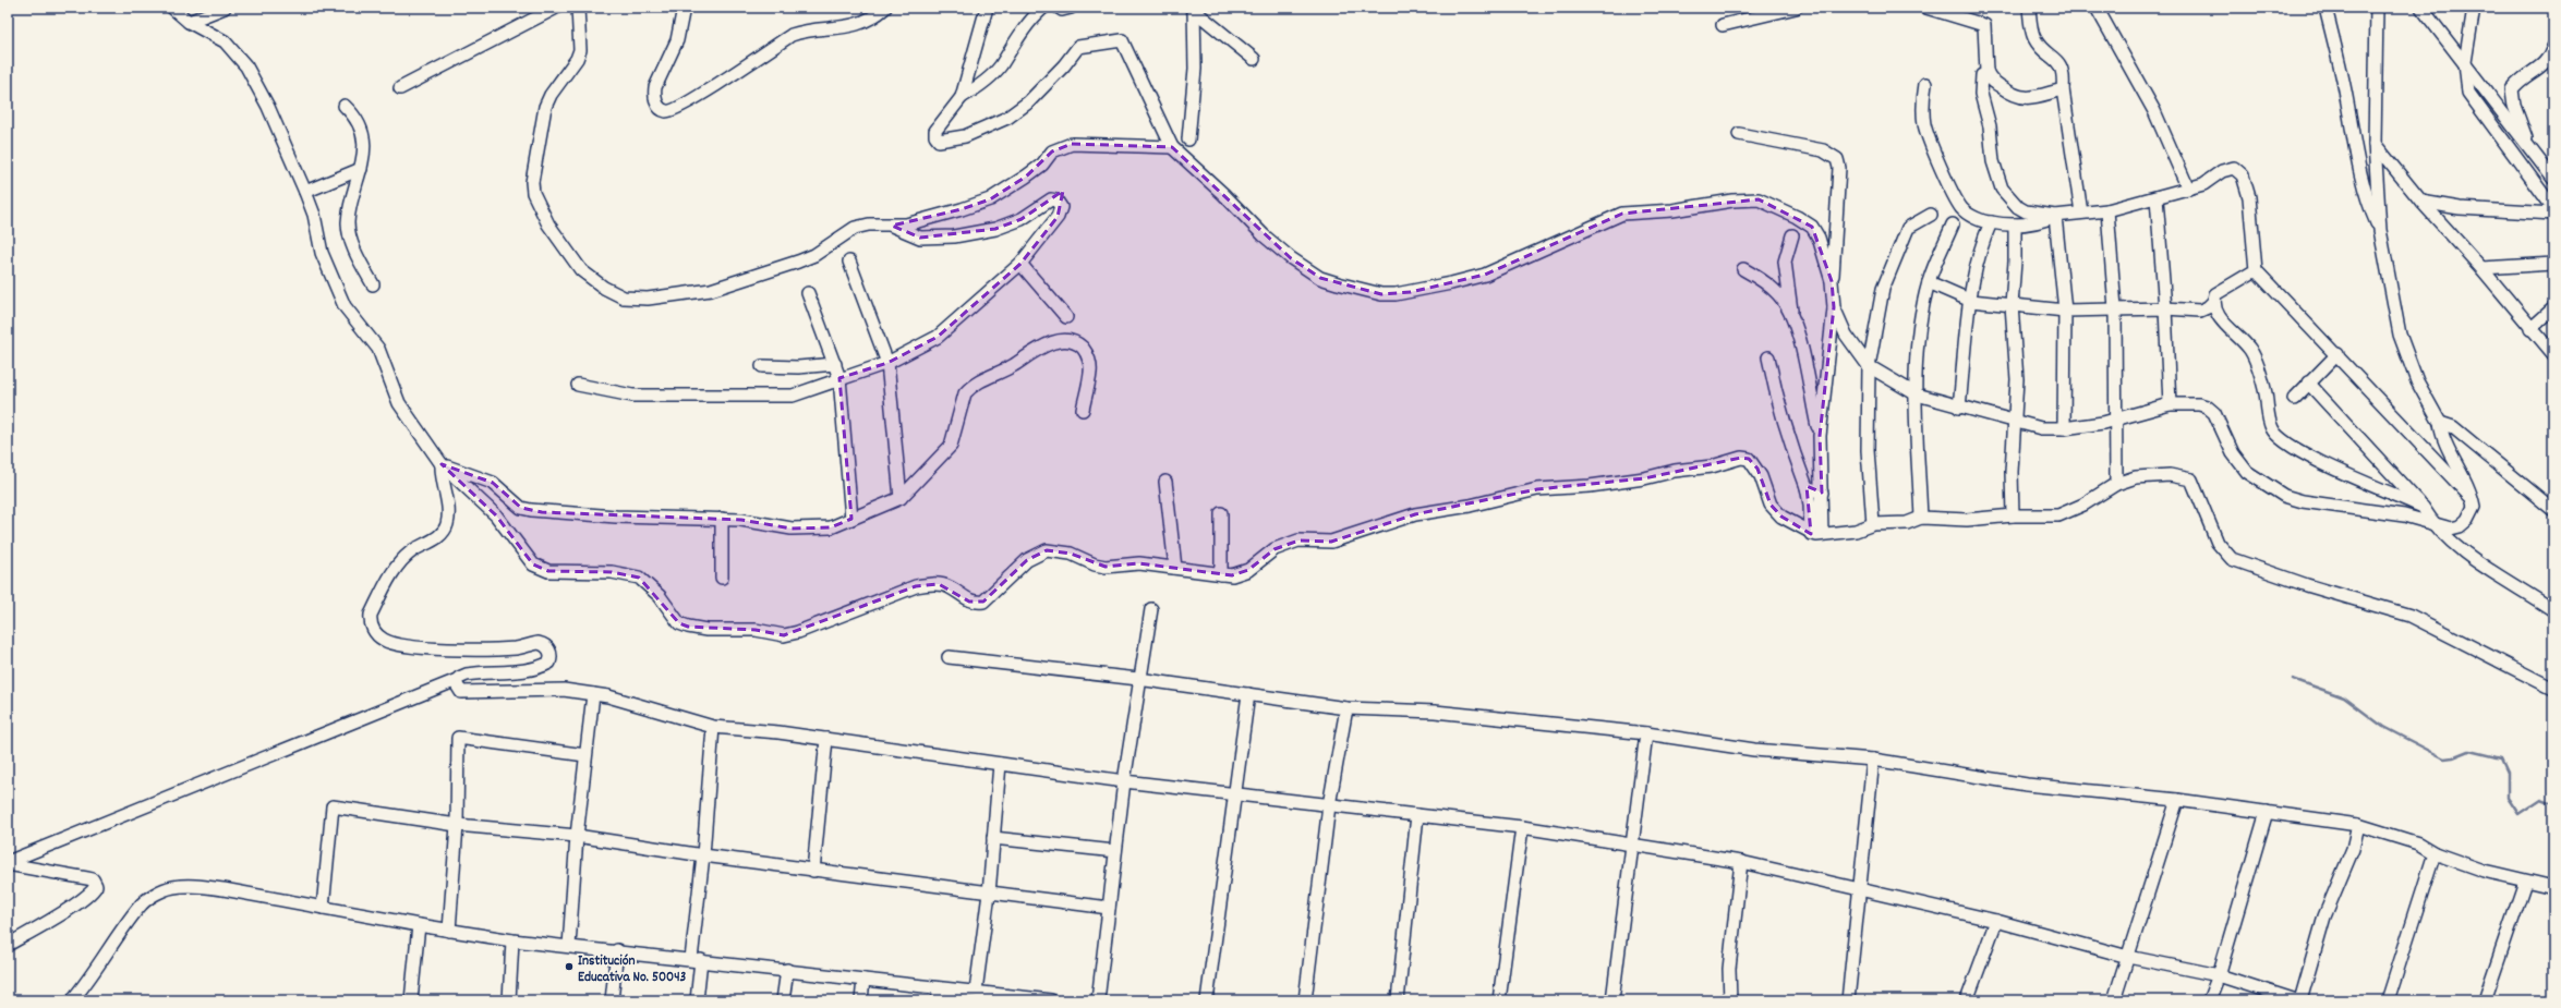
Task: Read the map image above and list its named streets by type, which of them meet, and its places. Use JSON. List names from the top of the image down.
{
  "places": ["Institución Educativa No. 50043"]
}
